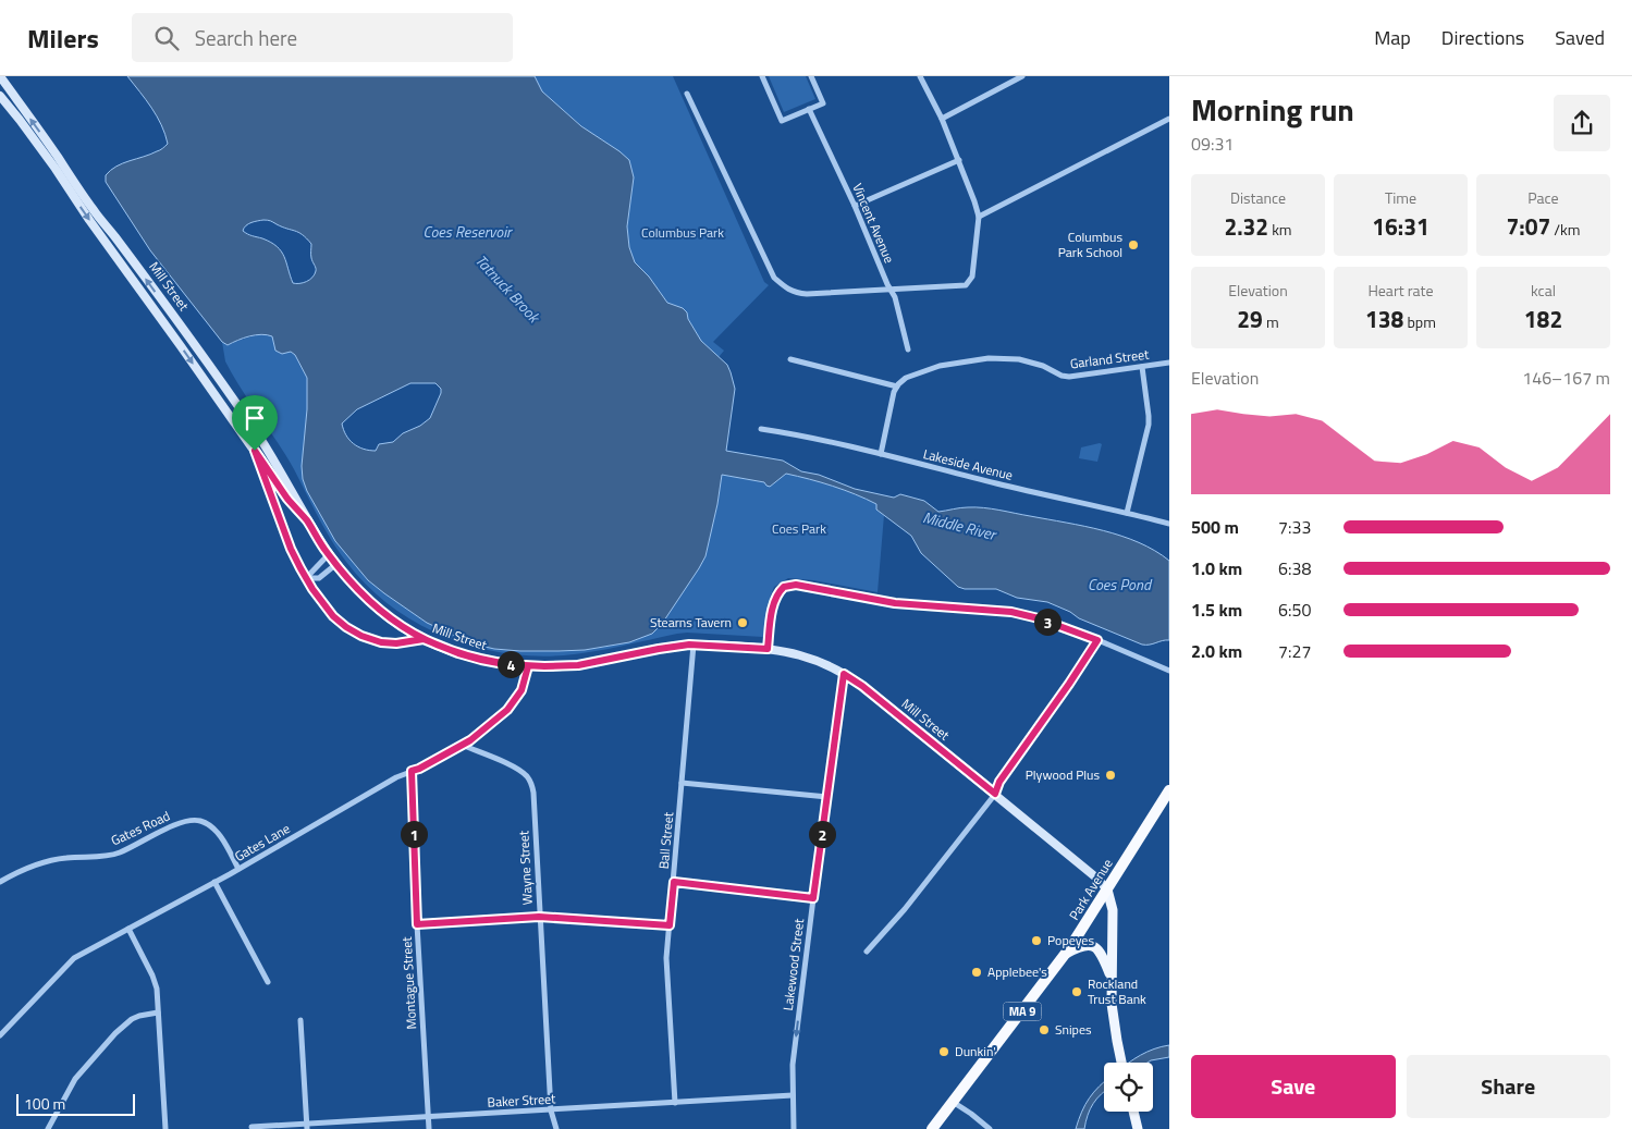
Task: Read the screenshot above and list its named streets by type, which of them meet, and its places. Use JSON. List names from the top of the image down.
{
  "streets": {
    "highway": ["Park Avenue", "MA 9"],
    "main road": ["Mill Street"],
    "street": [
      "Vincent Avenue",
      "Garland Street",
      "Lakeside Avenue",
      "Gates Road",
      "Ball Street",
      "Gates Lane",
      "Wayne Street",
      "Lakewood Street",
      "Montague Street",
      "Baker Street"
    ]
  },
  "crossings": [
    ["Mill Street", "Ball Street"],
    ["Mill Street", "Gates Lane"],
    ["Mill Street", "Park Avenue"],
    ["Mill Street", "Lakewood Street"],
    ["Gates Road", "Gates Lane"],
    ["Ball Street", "Baker Street"],
    ["Gates Lane", "Wayne Street"],
    ["Gates Lane", "Montague Street"],
    ["Wayne Street", "Baker Street"],
    ["Lakewood Street", "Baker Street"],
    ["Montague Street", "Baker Street"]
  ],
  "one_way": ["Lakewood Street"],
  "water": [
    "Coes Reservoir",
    "Tatnuck Brook",
    "Middle River",
    "Coes Pond"
  ],
  "parks": ["Columbus Park", "Coes Park"],
  "places": [
    "Columbus Park School",
    "Stearns Tavern",
    "Plywood Plus",
    "Popeyes",
    "Applebee's",
    "Rockland Trust Bank",
    "Snipes",
    "Dunkin'"
  ],
  "scale_bar": "100 m",
  "page": {
    "header": "Milers",
    "search": "Search here",
    "nav": ["Map", "Directions", "Saved"],
    "heading": ["Morning run", "09:31"],
    "stats": [
      ["Distance", "2.32 km"],
      ["Time", "16:31"],
      ["Pace", "7:07 /km"],
      ["Elevation", "29 m"],
      ["Heart rate", "138 bpm"],
      ["kcal", "182"]
    ],
    "chart": ["Elevation", "146–167 m"],
    "list": [
      {
        "name": "500 m",
        "note": "7:33"
      },
      {
        "name": "1.0 km",
        "note": "6:38"
      },
      {
        "name": "1.5 km",
        "note": "6:50"
      },
      {
        "name": "2.0 km",
        "note": "7:27"
      }
    ],
    "pins": [
      "3",
      "4",
      "1",
      "2"
    ],
    "buttons": ["Save", "Share"],
    "scale": "100 m"
  }
}
